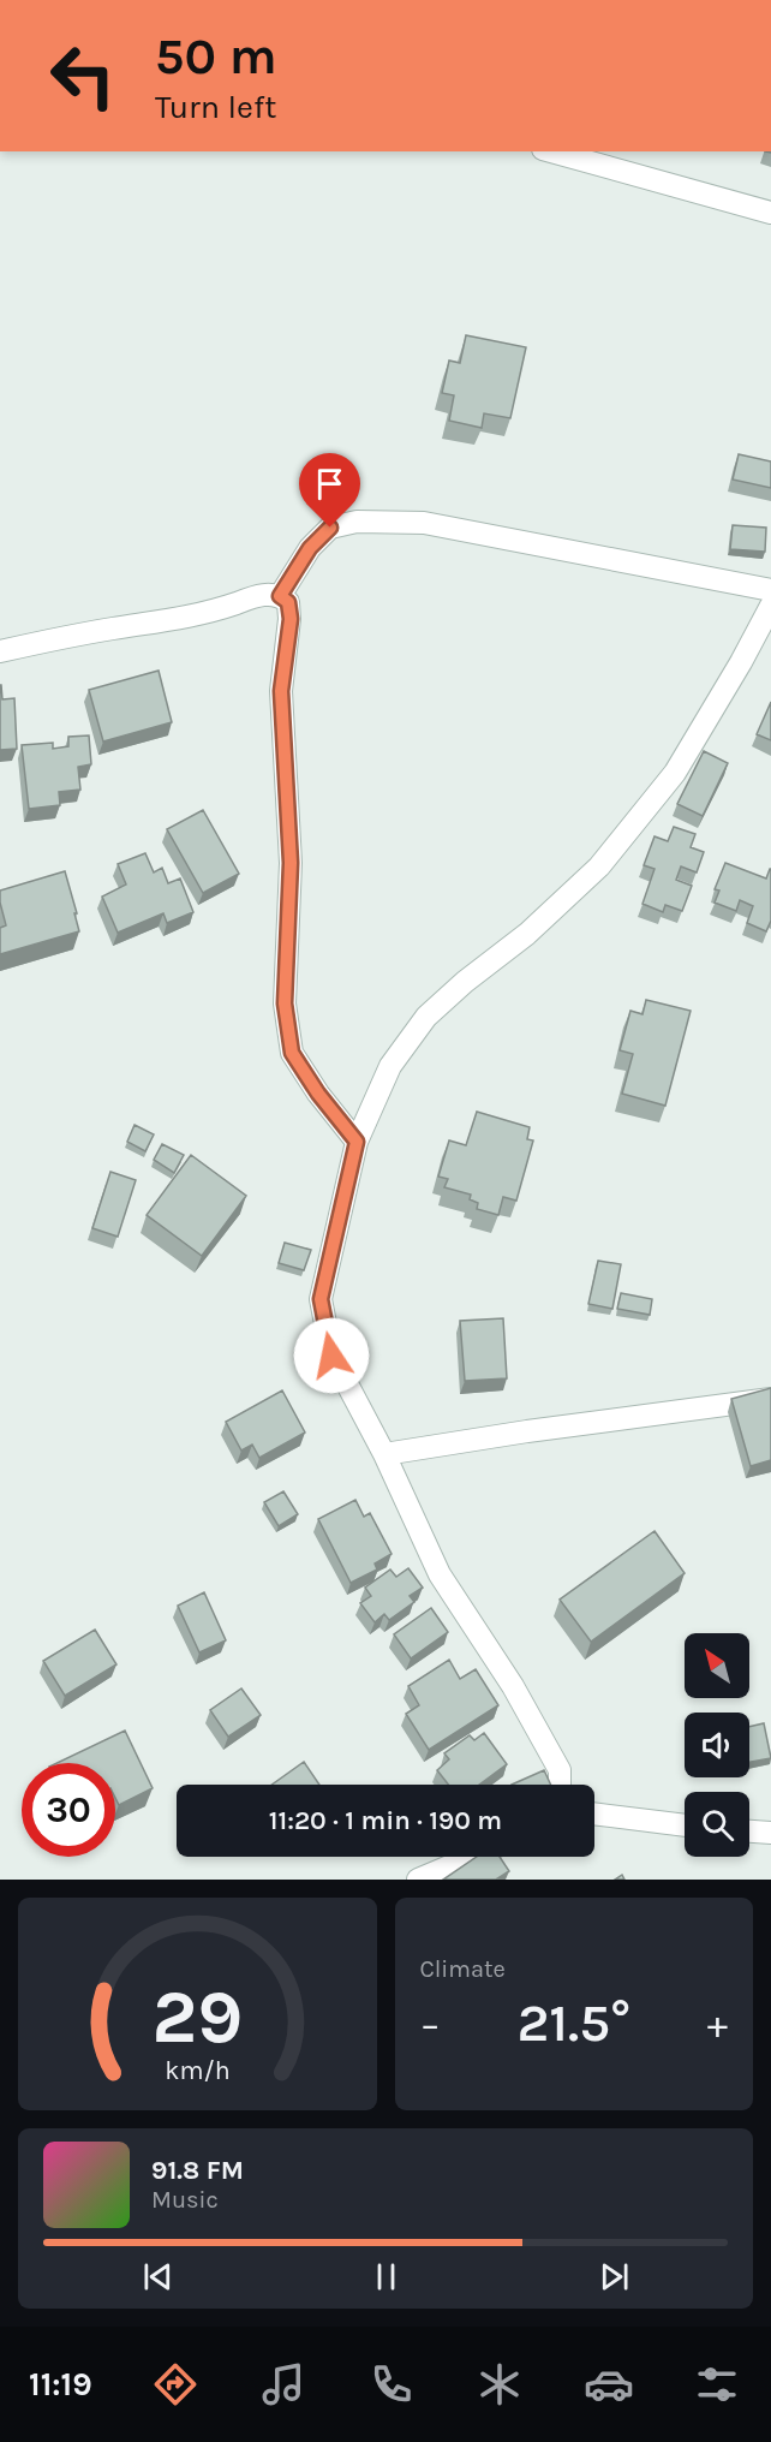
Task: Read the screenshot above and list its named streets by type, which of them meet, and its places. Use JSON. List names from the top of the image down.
{
  "north": "top left",
  "page": {
    "turn": ["50 m", "Turn left"],
    "limit": "30",
    "trip": "11:20 · 1 min · 190 m",
    "tile": "Climate",
    "heat": ["−", "21.5°", "+"],
    "song": ["91.8 FM", "Music"],
    "tabs": "11:19",
    "gauge": ["29", "km/h"]
  }
}
